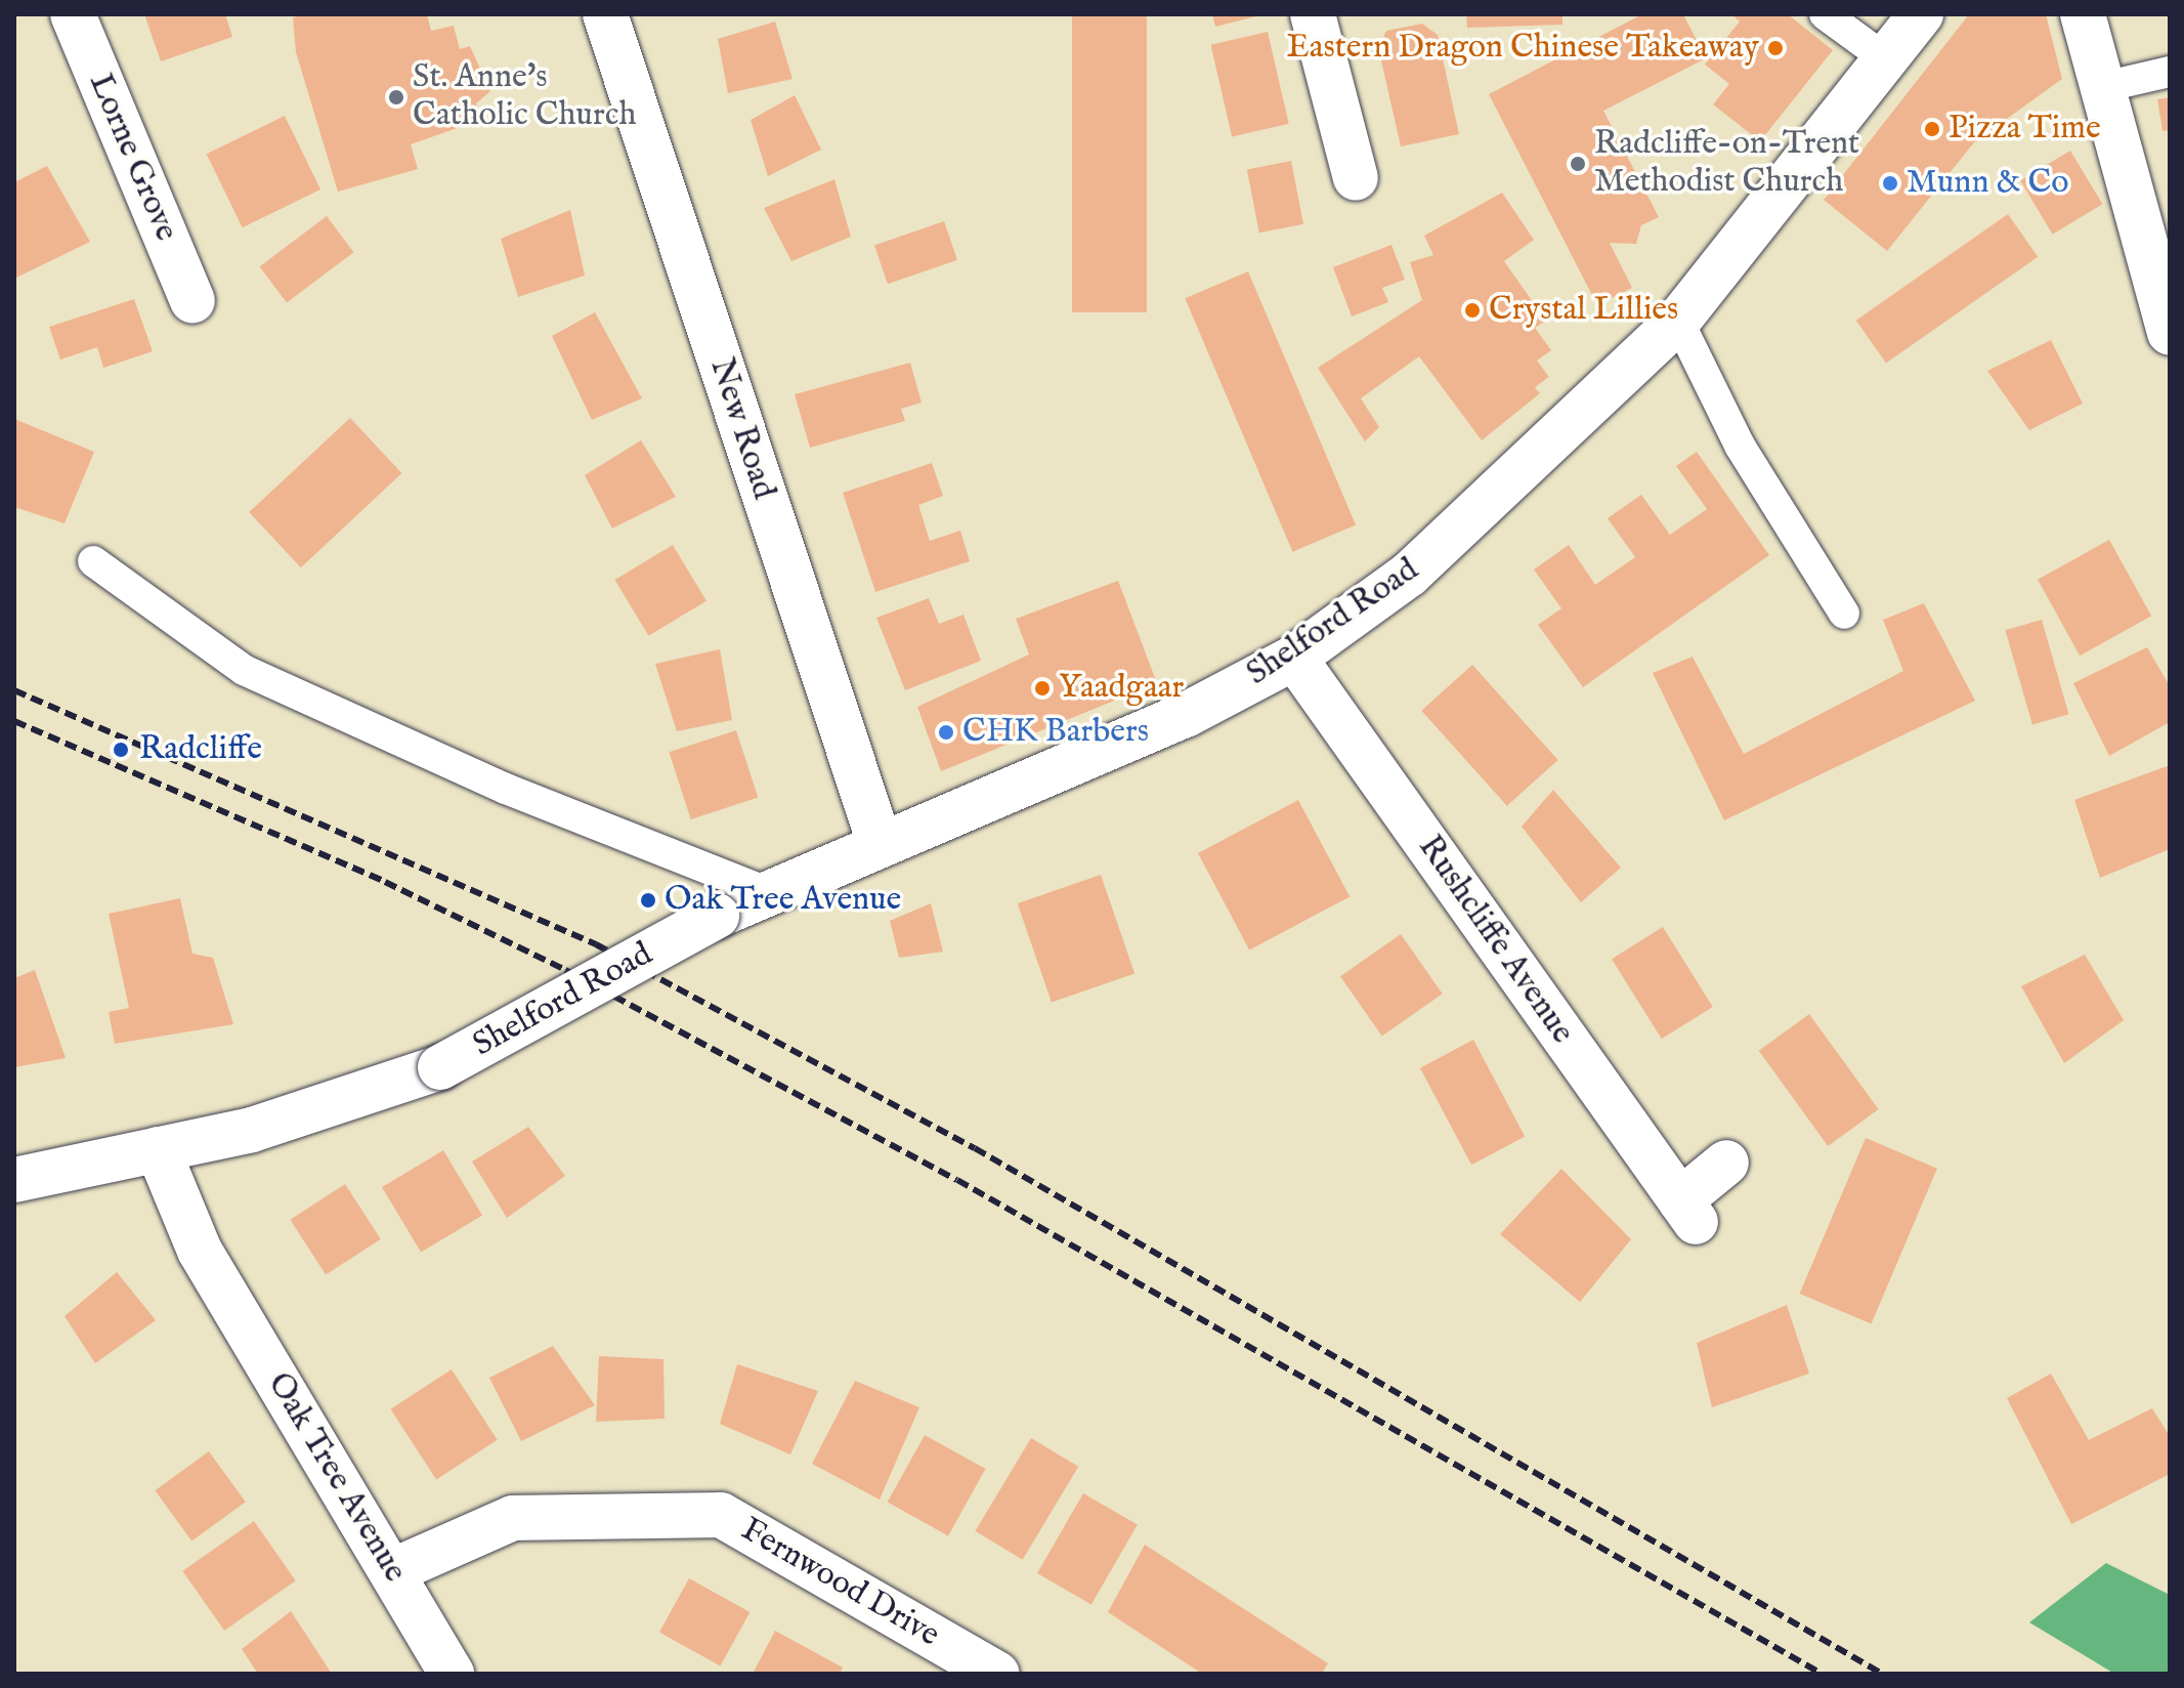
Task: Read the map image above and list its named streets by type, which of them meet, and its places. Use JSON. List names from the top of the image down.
{
  "streets": {
    "street": [
      "Lorne Grove",
      "New Road",
      "Shelford Road",
      "Rushcliffe Avenue",
      "Oak Tree Avenue",
      "Fernwood Drive"
    ]
  },
  "crossings": [
    ["New Road", "Shelford Road"],
    ["Shelford Road", "Rushcliffe Avenue"],
    ["Shelford Road", "Oak Tree Avenue"],
    ["Oak Tree Avenue", "Fernwood Drive"]
  ],
  "places": [
    "Eastern Dragon Chinese Takeaway",
    "St. Anne's Catholic Church",
    "Pizza Time",
    "Radcliffe-on-Trent Methodist Church",
    "Munn & Co",
    "Crystal Lillies",
    "Yaadgaar",
    "CHK Barbers",
    "Radcliffe",
    "Oak Tree Avenue"
  ]
}
